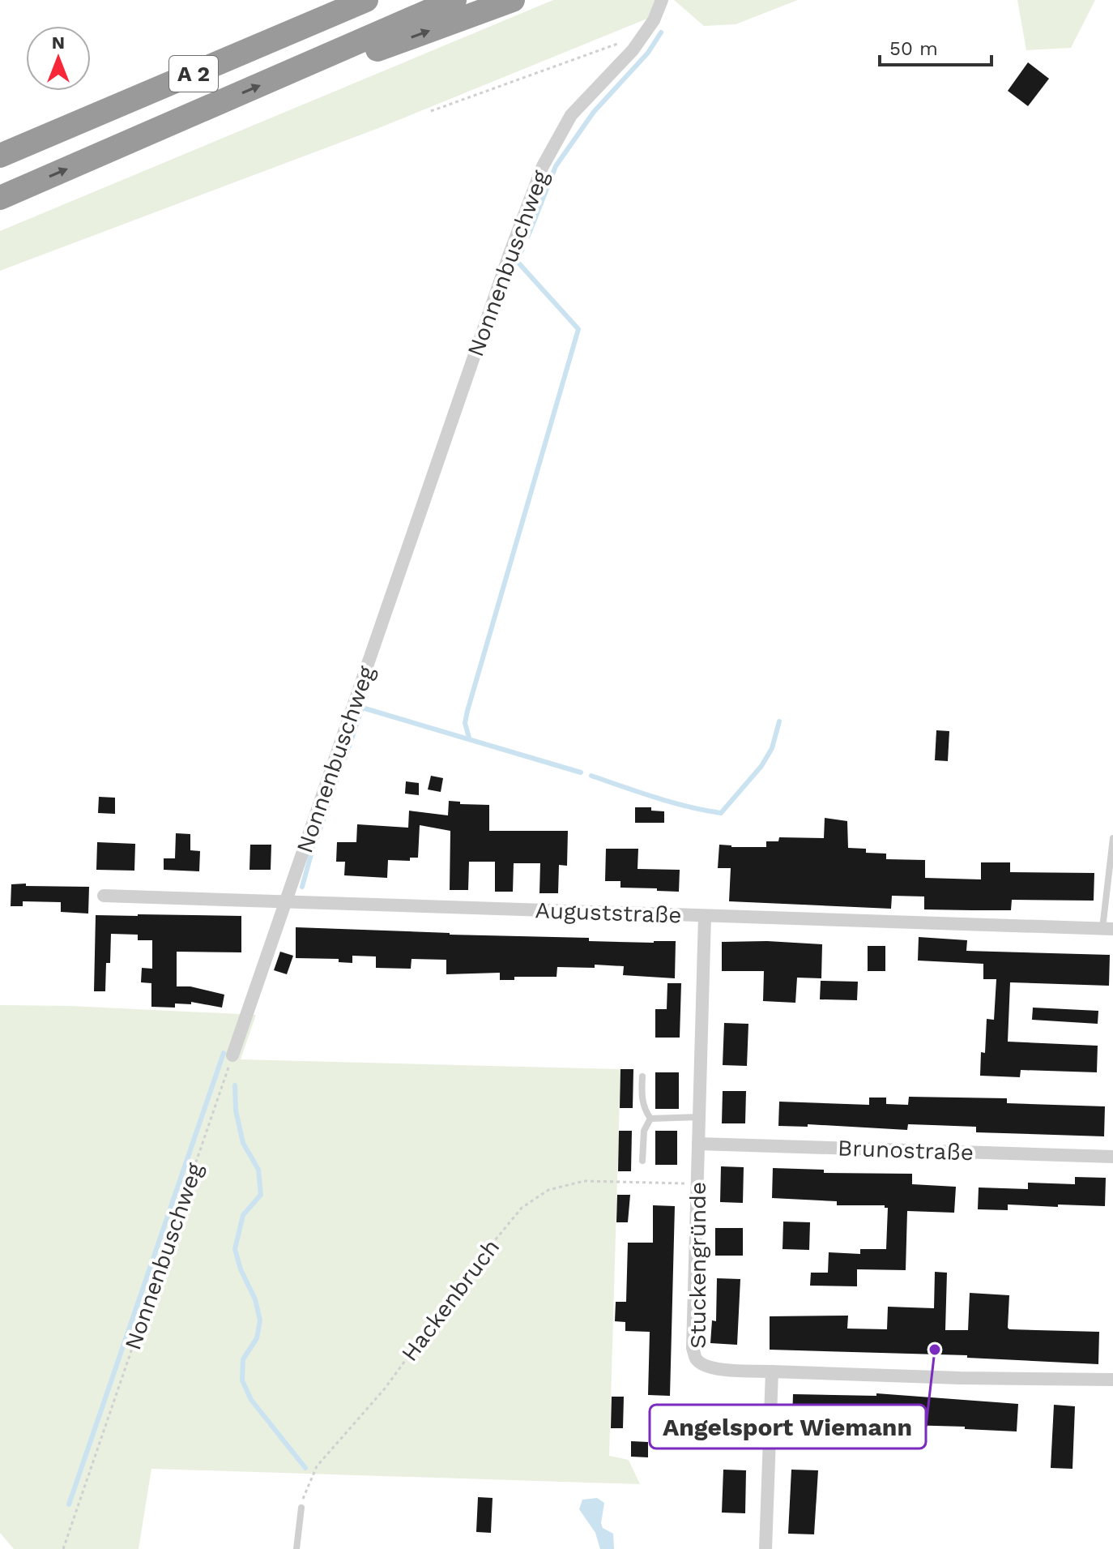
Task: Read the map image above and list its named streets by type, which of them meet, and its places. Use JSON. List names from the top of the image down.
{
  "streets": {
    "highway": ["A 2"],
    "street": [
      "Nonnenbuschweg",
      "Auguststraße",
      "Brunostraße",
      "Stuckengründe"
    ],
    "path": ["Hackenbruch"]
  },
  "crossings": [
    ["Nonnenbuschweg", "Auguststraße"],
    ["Auguststraße", "Stuckengründe"],
    ["Brunostraße", "Stuckengründe"],
    ["Stuckengründe", "Hackenbruch"]
  ],
  "places": ["Angelsport Wiemann"],
  "scale_bar": "50 m",
  "north": "top"
}
